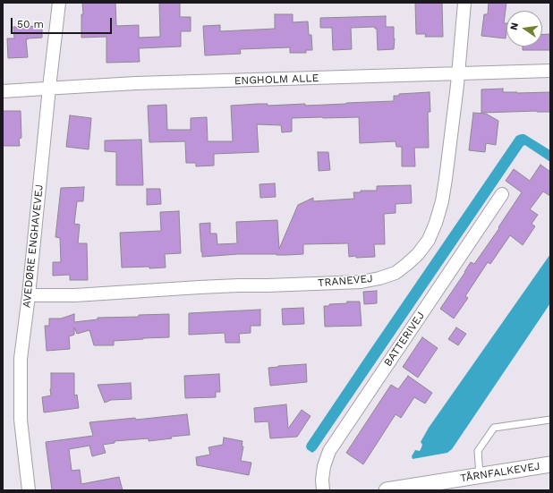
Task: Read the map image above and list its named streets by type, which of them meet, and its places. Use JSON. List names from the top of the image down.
{
  "streets": {
    "street": [
      "ENGHOLM ALLE",
      "AVEDØRE ENGHAVEVEJ",
      "TRANEVEJ",
      "BATTERIVEJ",
      "TÅRNFALKEVEJ"
    ]
  },
  "crossings": [
    ["ENGHOLM ALLE", "AVEDØRE ENGHAVEVEJ"],
    ["ENGHOLM ALLE", "TRANEVEJ"],
    ["AVEDØRE ENGHAVEVEJ", "TRANEVEJ"]
  ],
  "scale_bar": "50 m",
  "north": "left"
}
